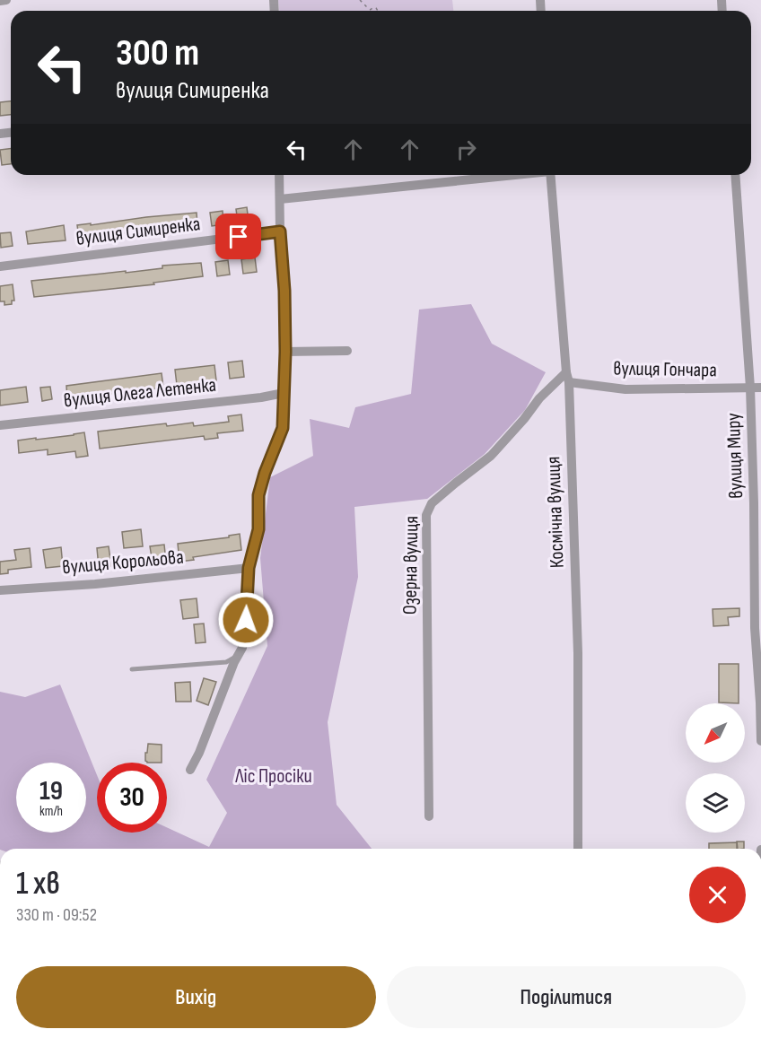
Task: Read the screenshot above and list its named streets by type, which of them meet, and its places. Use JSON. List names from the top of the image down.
{
  "streets": {
    "street": [
      "вулиця Симиренка",
      "вулиця Гончара",
      "вулиця Олега Летенка",
      "вулиця Миру",
      "Космічна вулиця",
      "вулиця Корольова",
      "Озерна вулиця"
    ]
  },
  "crossings": [
    ["вулиця Гончара", "вулиця Миру"],
    ["вулиця Гончара", "Космічна вулиця"],
    ["Космічна вулиця", "Озерна вулиця"]
  ],
  "parks": ["Ліс Просіки"],
  "north": "bottom left",
  "page": {
    "turn": ["300 m", "вулиця Симиренка"],
    "speed": "19 km/h",
    "limit": "30",
    "heading": ["1 хв", "330 m · 09:52"],
    "buttons": ["Вихід", "Поділитися"]
  }
}
